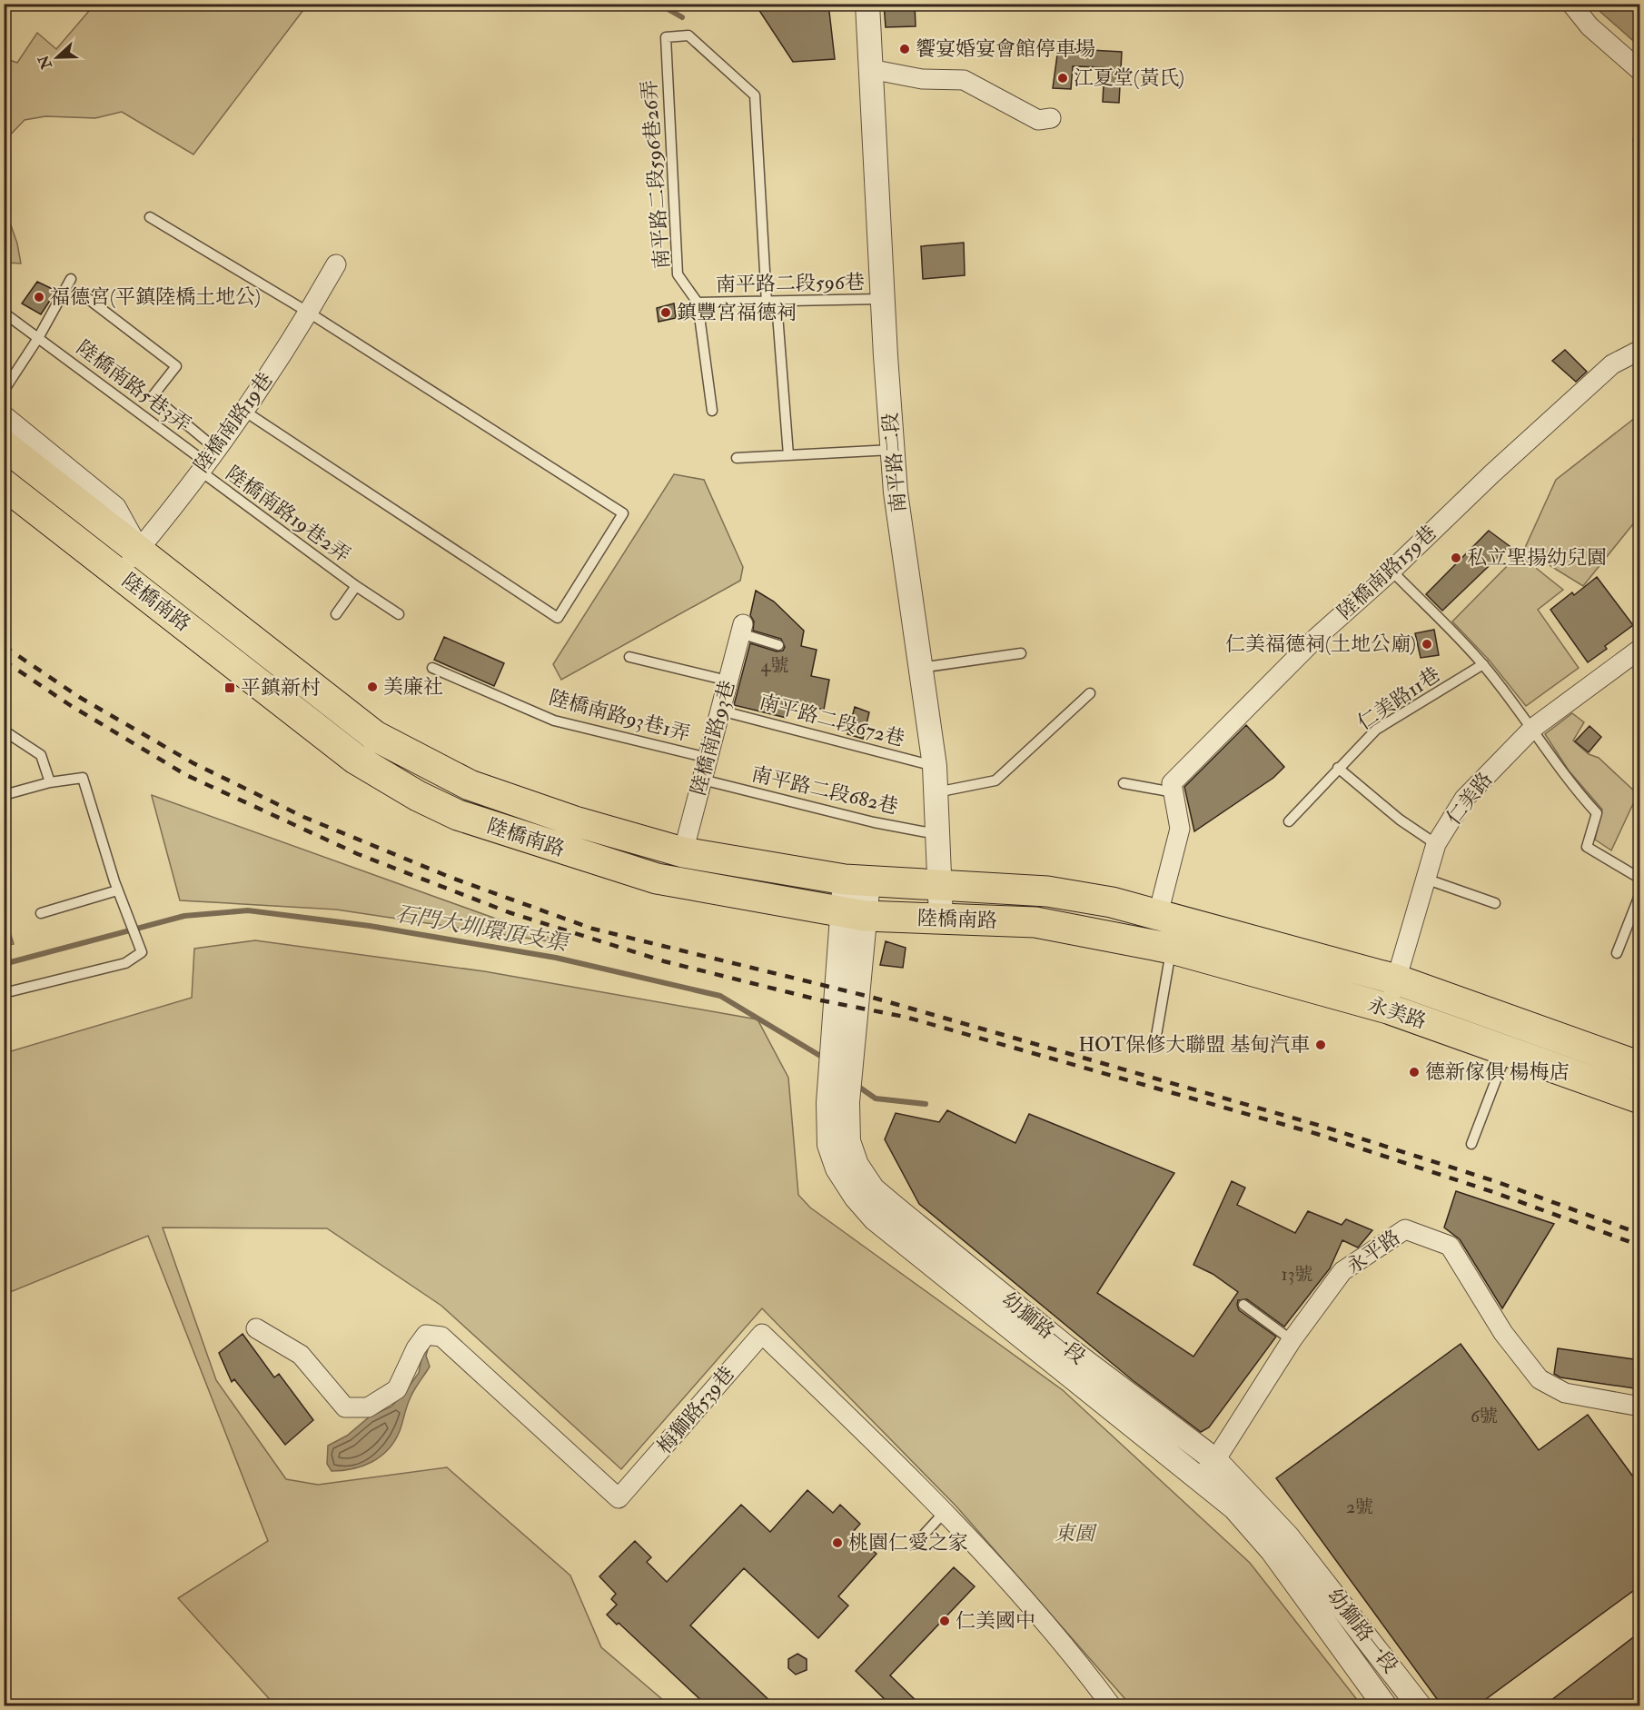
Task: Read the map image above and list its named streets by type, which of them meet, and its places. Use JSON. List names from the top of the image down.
{
  "streets": {
    "main road": ["陸橋南路", "永美路"],
    "street": [
      "陸橋南路19巷",
      "南平路二段",
      "陸橋南路159巷",
      "陸橋南路93巷",
      "仁美路",
      "永平路",
      "幼獅路一段",
      "梅獅路539巷"
    ],
    "lane": [
      "南平路二段596巷26弄",
      "南平路二段596巷",
      "陸橋南路5巷3弄",
      "陸橋南路19巷2弄",
      "仁美路11巷",
      "陸橋南路93巷1弄",
      "南平路二段672巷",
      "南平路二段682巷"
    ]
  },
  "crossings": [
    ["南平路二段596巷26弄", "南平路二段596巷"],
    ["南平路二段596巷", "南平路二段"],
    ["陸橋南路5巷3弄", "陸橋南路19巷"],
    ["陸橋南路5巷3弄", "陸橋南路19巷2弄"],
    ["陸橋南路19巷", "陸橋南路19巷2弄"],
    ["陸橋南路19巷", "陸橋南路"],
    ["南平路二段", "陸橋南路"],
    ["南平路二段", "南平路二段672巷"],
    ["南平路二段", "南平路二段682巷"],
    ["陸橋南路", "陸橋南路93巷"],
    ["陸橋南路", "永美路"],
    ["陸橋南路", "幼獅路一段"],
    ["陸橋南路93巷1弄", "陸橋南路93巷"],
    ["南平路二段672巷", "陸橋南路93巷"],
    ["陸橋南路93巷", "南平路二段682巷"],
    ["仁美路", "永美路"],
    ["永平路", "幼獅路一段"]
  ],
  "water": ["石門大圳環頂支渠"],
  "parks": ["東園"],
  "places": {
    "other": [
      "饗宴婚宴會館停車場",
      "江夏堂(黃氏)",
      "福德宮(平鎮陸橋土地公)",
      "鎮豐宮福德祠",
      "私立聖揚幼兒園",
      "仁美福德祠(土地公廟)",
      "美廉社",
      "HOT保修大聯盟 基甸汽車",
      "德新傢俱 楊梅店",
      "桃園仁愛之家",
      "仁美國中"
    ],
    "transit": ["平鎮新村"]
  },
  "house_numbers": [
    "4號",
    "13號",
    "6號",
    "2號"
  ],
  "north": "left"
}
